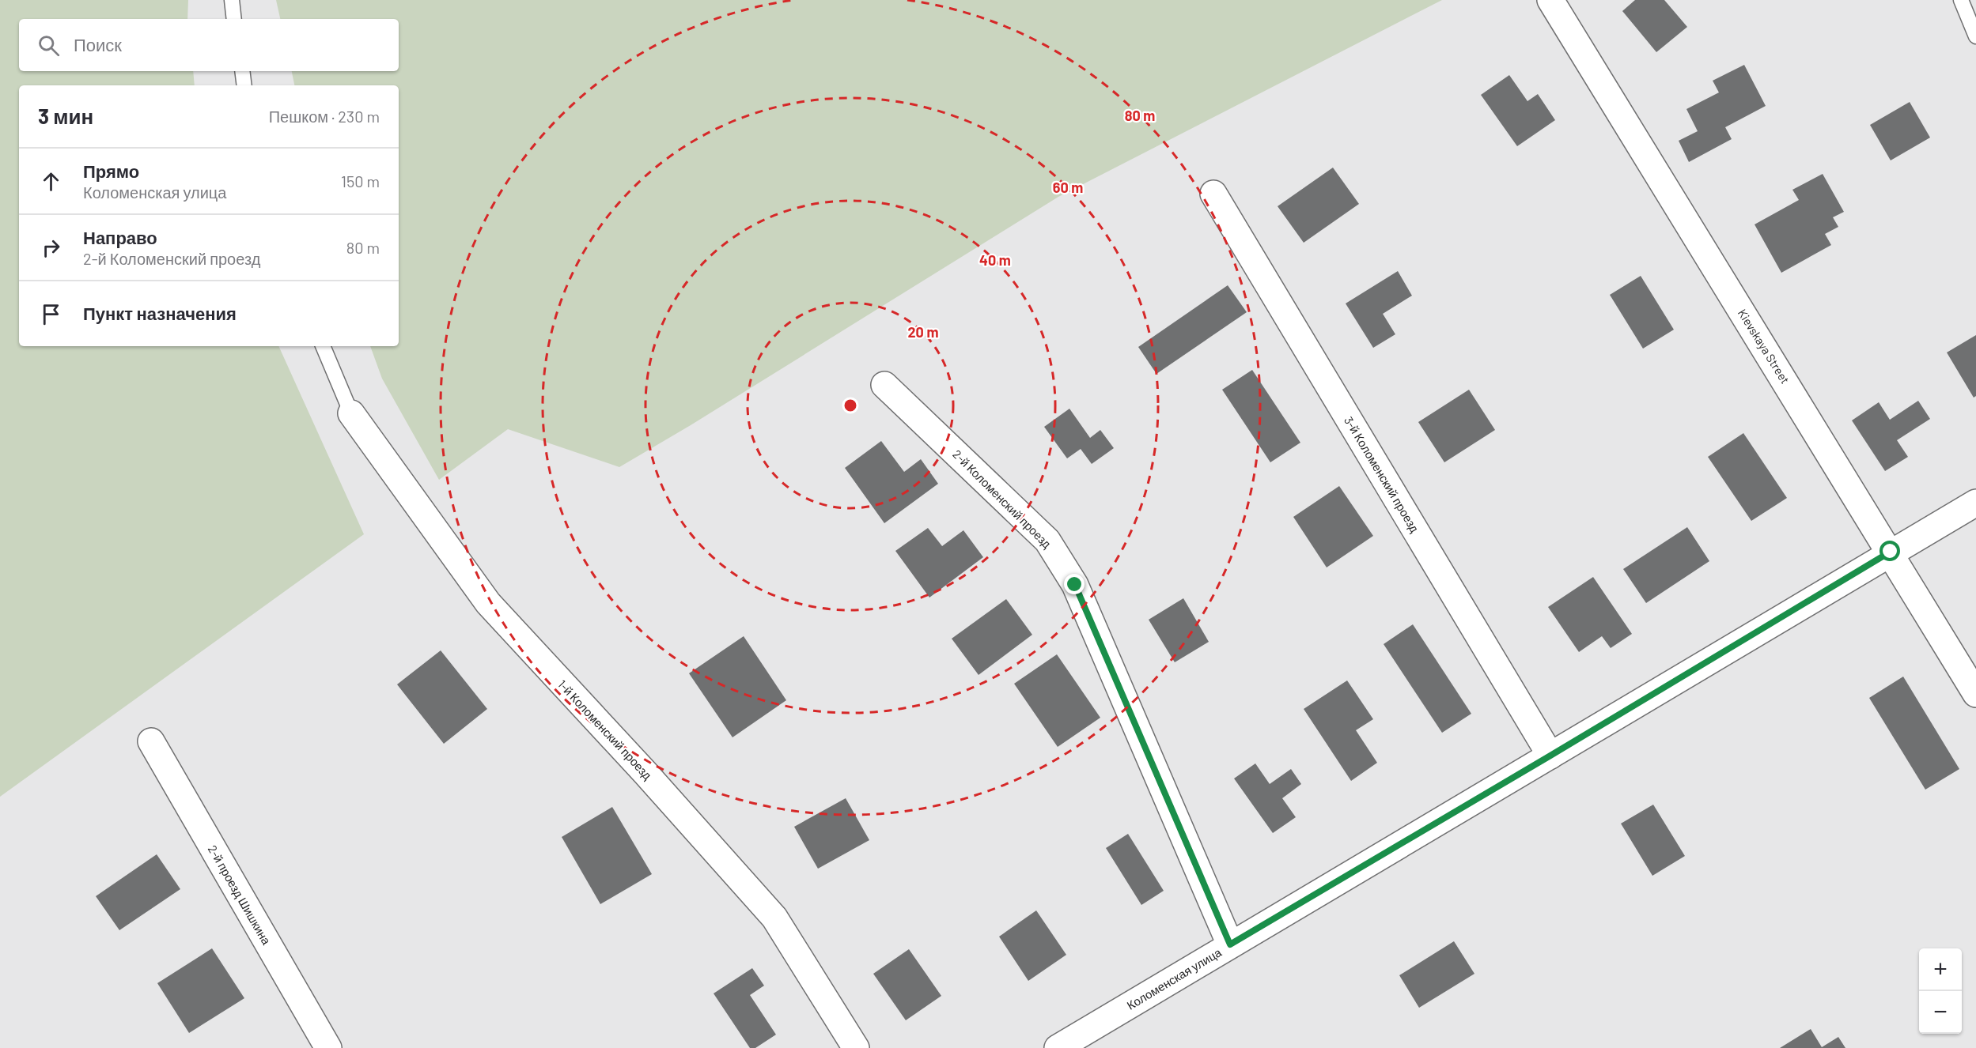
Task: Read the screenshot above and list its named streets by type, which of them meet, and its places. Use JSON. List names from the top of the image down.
{
  "streets": {
    "street": [
      "Kievskaya Street",
      "3-й Коломенский проезд",
      "2-й Коломенский проезд",
      "1-й Коломенский проезд",
      "2-й проезд Шишкина",
      "Коломенская улица"
    ]
  },
  "crossings": [
    ["Kievskaya Street", "Коломенская улица"],
    ["3-й Коломенский проезд", "Коломенская улица"],
    ["2-й Коломенский проезд", "Коломенская улица"]
  ],
  "page": {
    "search": "Поиск",
    "heading": ["3 мин", "Пешком · 230 m"],
    "list": [
      ["Прямо", "Коломенская улица", "150 m"],
      ["Направо", "2-й Коломенский проезд", "80 m"],
      "Пункт назначения"
    ],
    "map_buttons": ["+", "−"]
  },
  "rings": [
    "80 m",
    "60 m",
    "40 m",
    "20 m"
  ]
}
